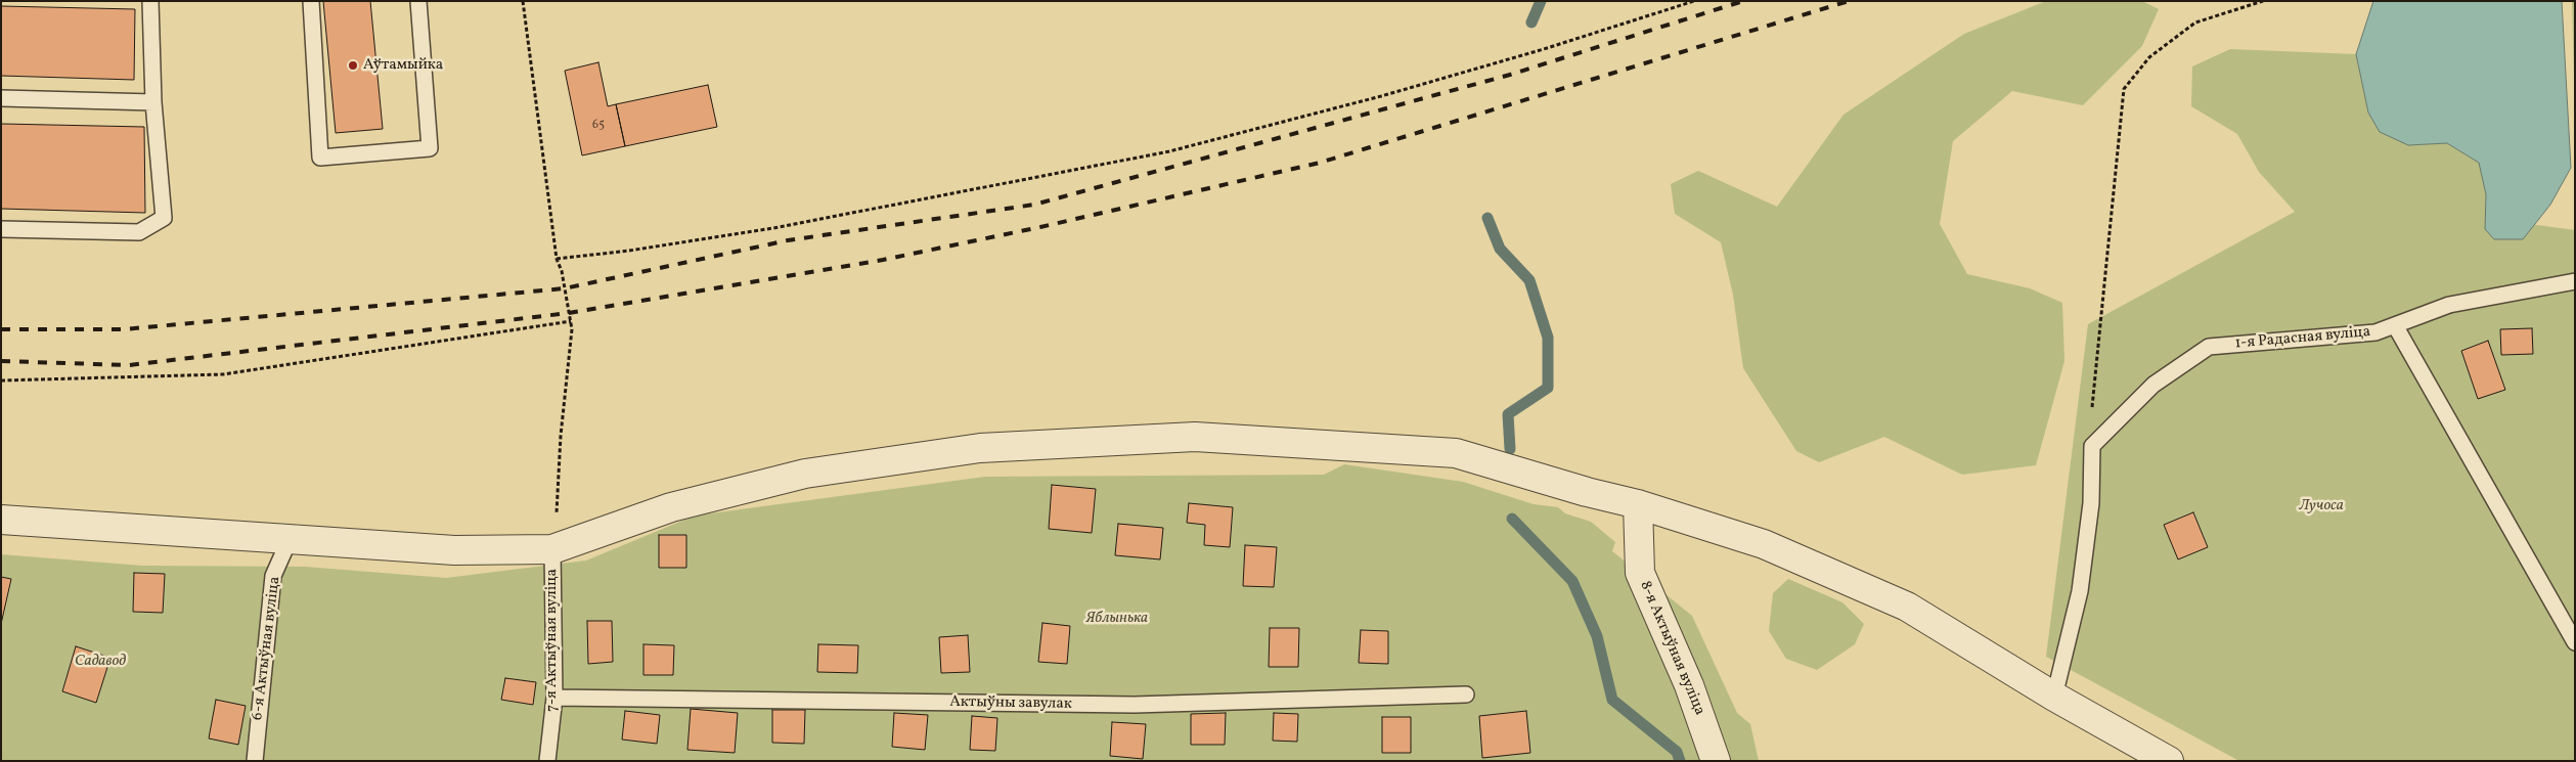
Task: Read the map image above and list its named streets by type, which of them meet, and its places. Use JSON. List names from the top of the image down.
{
  "streets": {
    "street": ["8-я Актыўная вуліца"],
    "lane": [
      "1-я Радасная вуліца",
      "7-я Актыўная вуліца",
      "6-я Актыўная вуліца",
      "Актыўны завулак"
    ]
  },
  "crossings": [
    ["7-я Актыўная вуліца", "Актыўны завулак"]
  ],
  "parks": ["Лучоса", "Яблынька", "Садавод"],
  "places": ["Аўтамыйка"],
  "house_numbers": ["65"]
}
